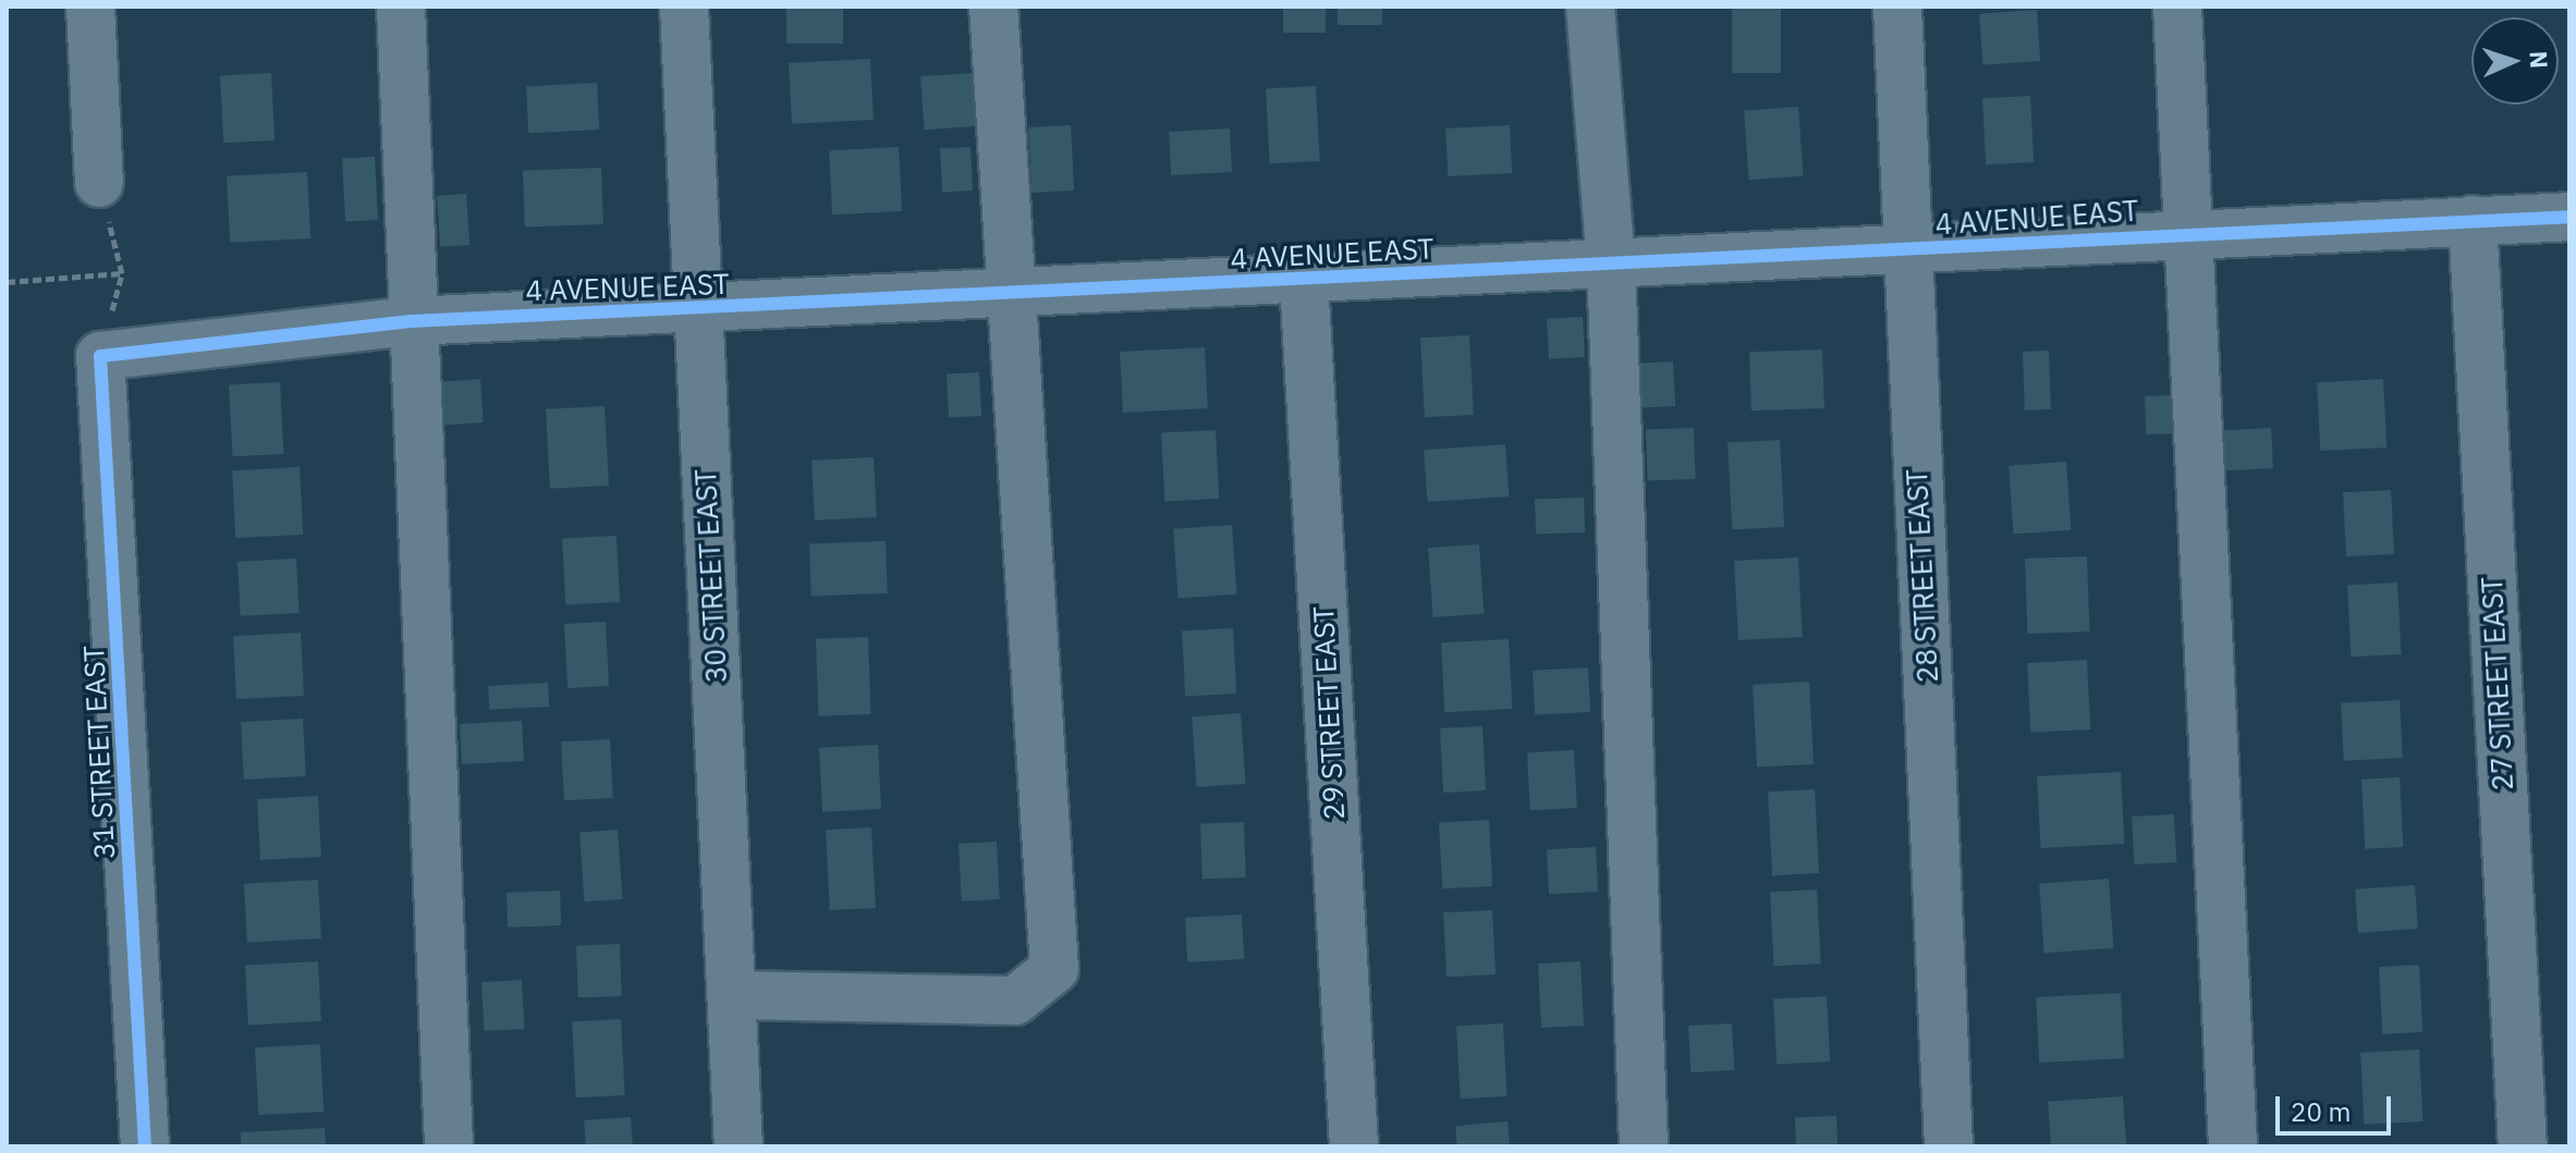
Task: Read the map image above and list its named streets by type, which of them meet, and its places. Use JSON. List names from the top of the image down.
{
  "streets": {
    "street": [
      "4 AVENUE EAST",
      "30 STREET EAST",
      "28 STREET EAST",
      "27 STREET EAST",
      "29 STREET EAST",
      "31 STREET EAST"
    ]
  },
  "crossings": [
    ["4 AVENUE EAST", "30 STREET EAST"],
    ["4 AVENUE EAST", "28 STREET EAST"],
    ["4 AVENUE EAST", "27 STREET EAST"],
    ["4 AVENUE EAST", "29 STREET EAST"],
    ["4 AVENUE EAST", "31 STREET EAST"]
  ],
  "scale_bar": "20 m",
  "north": "right"
}
